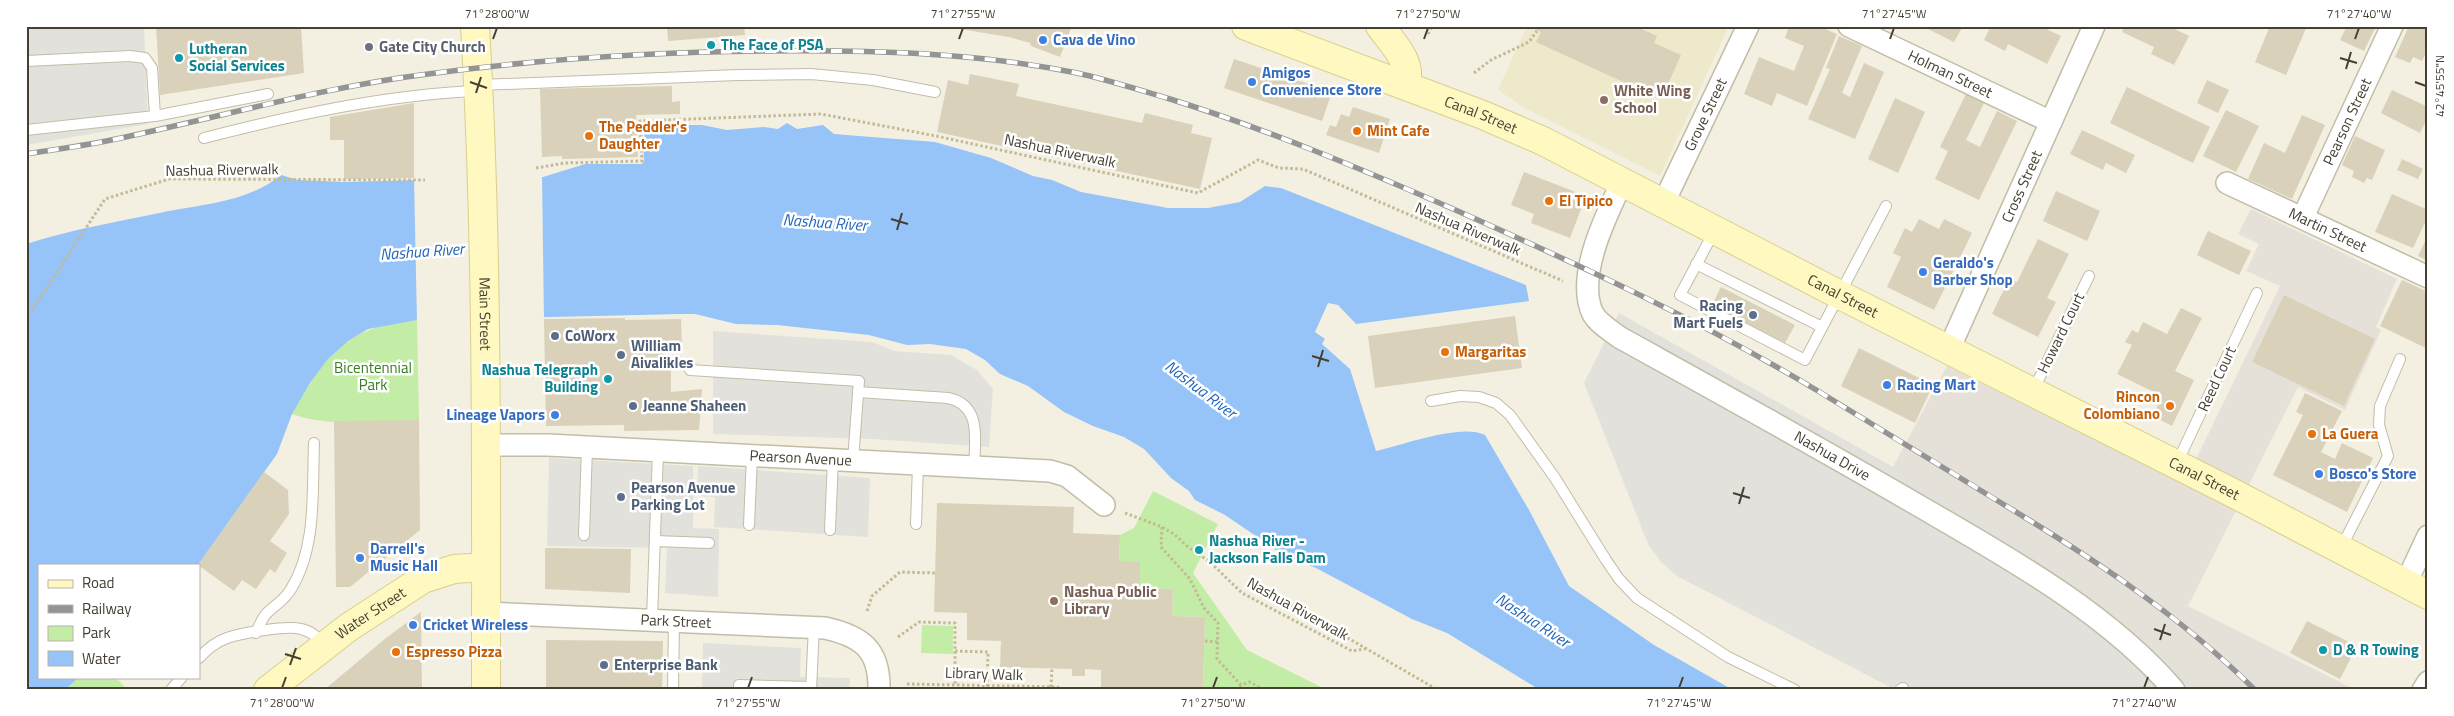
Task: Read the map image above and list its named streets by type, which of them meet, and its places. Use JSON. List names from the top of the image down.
{
  "streets": {
    "street": [
      "Holman Street",
      "Canal Street",
      "Grove Street",
      "Pearson Street",
      "Cross Street",
      "Martin Street",
      "Main Street",
      "Nashua Drive",
      "Pearson Avenue",
      "Water Street",
      "Park Street"
    ],
    "lane": ["Howard Court", "Reed Court"],
    "path": ["Nashua Riverwalk", "Library Walk"]
  },
  "crossings": [
    ["Holman Street", "Cross Street"],
    ["Canal Street", "Grove Street"],
    ["Canal Street", "Cross Street"],
    ["Canal Street", "Howard Court"],
    ["Canal Street", "Reed Court"],
    ["Canal Street", "Nashua Drive"],
    ["Pearson Street", "Martin Street"],
    ["Nashua Riverwalk", "Nashua Drive"],
    ["Nashua Riverwalk", "Pearson Avenue"],
    ["Main Street", "Pearson Avenue"],
    ["Main Street", "Water Street"],
    ["Main Street", "Park Street"]
  ],
  "water": ["Nashua River"],
  "parks": ["Bicentennial Park"],
  "places": [
    "Cava de Vino",
    "The Face of PSA",
    "Gate City Church",
    "Lutheran Social Services",
    "Amigos Convenience Store",
    "White Wing School",
    "Mint Cafe",
    "The Peddler's Daughter",
    "El Tipico",
    "Geraldo's Barber Shop",
    "Racing Mart Fuels",
    "CoWorx",
    "Margaritas",
    "William Aivalikles",
    "Nashua Telegraph Building",
    "Racing Mart",
    "Jeanne Shaheen",
    "Rincon Colombiano",
    "Lineage Vapors",
    "La Guera",
    "Bosco's Store",
    "Pearson Avenue Parking Lot",
    "Nashua River - Jackson Falls Dam",
    "Darrell's Music Hall",
    "Nashua Public Library",
    "Cricket Wireless",
    "D & R Towing",
    "Espresso Pizza",
    "Enterprise Bank"
  ],
  "legend": [
    "Road",
    "Railway",
    "Park",
    "Water"
  ],
  "coordinates": [
    "71°28'00\"W",
    "71°27'55\"W",
    "71°27'50\"W",
    "71°27'45\"W",
    "71°27'40\"W",
    "42°45'55\"N"
  ]
}
